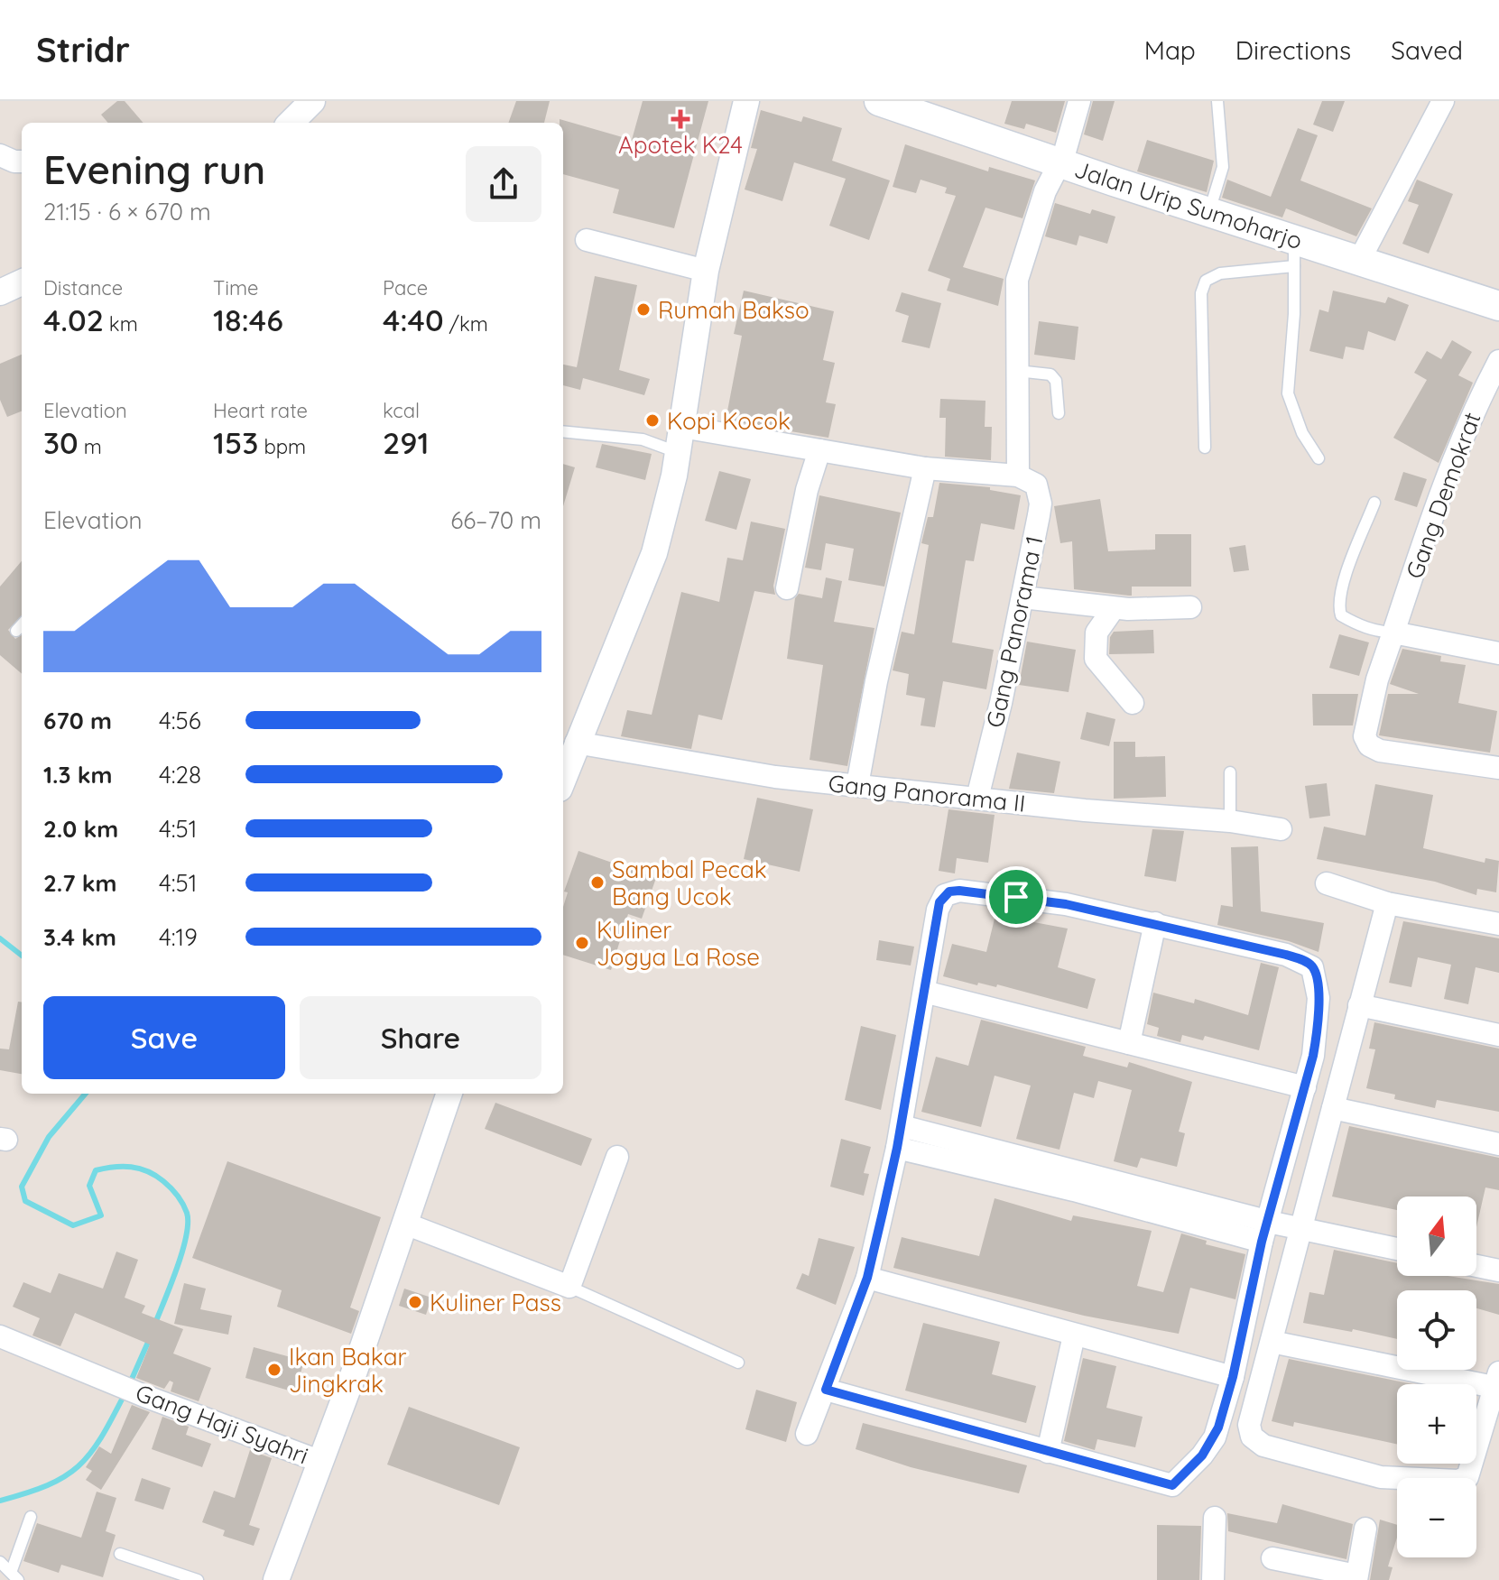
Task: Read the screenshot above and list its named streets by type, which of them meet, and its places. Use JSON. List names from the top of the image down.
{
  "streets": {
    "main road": ["Jalan Urip Sumoharjo"],
    "street": [
      "Gang Demokrat",
      "Gang Panorama 1",
      "Gang Panorama II",
      "Gang Haji Syahri"
    ]
  },
  "crossings": [
    ["Gang Panorama 1", "Gang Panorama II"]
  ],
  "places": {
    "health": ["Apotek K24"],
    "other": [
      "Rumah Bakso",
      "Kopi Kocok",
      "Sambal Pecak Bang Ucok",
      "Kuliner Jogya La Rose",
      "Kuliner Pass",
      "Ikan Bakar Jingkrak"
    ]
  },
  "north": "top",
  "page": {
    "header": "Stridr",
    "nav": ["Map", "Directions", "Saved"],
    "heading": ["Evening run", "21:15 · 6 × 670 m"],
    "stats": [
      ["Distance", "4.02 km"],
      ["Time", "18:46"],
      ["Pace", "4:40 /km"],
      ["Elevation", "30 m"],
      ["Heart rate", "153 bpm"],
      ["kcal", "291"]
    ],
    "chart": ["Elevation", "66–70 m"],
    "list": [
      {
        "name": "670 m",
        "note": "4:56"
      },
      {
        "name": "1.3 km",
        "note": "4:28"
      },
      {
        "name": "2.0 km",
        "note": "4:51"
      },
      {
        "name": "2.7 km",
        "note": "4:51"
      },
      {
        "name": "3.4 km",
        "note": "4:19"
      }
    ],
    "buttons": ["Save", "Share"],
    "map_buttons": ["+", "−"]
  }
}
